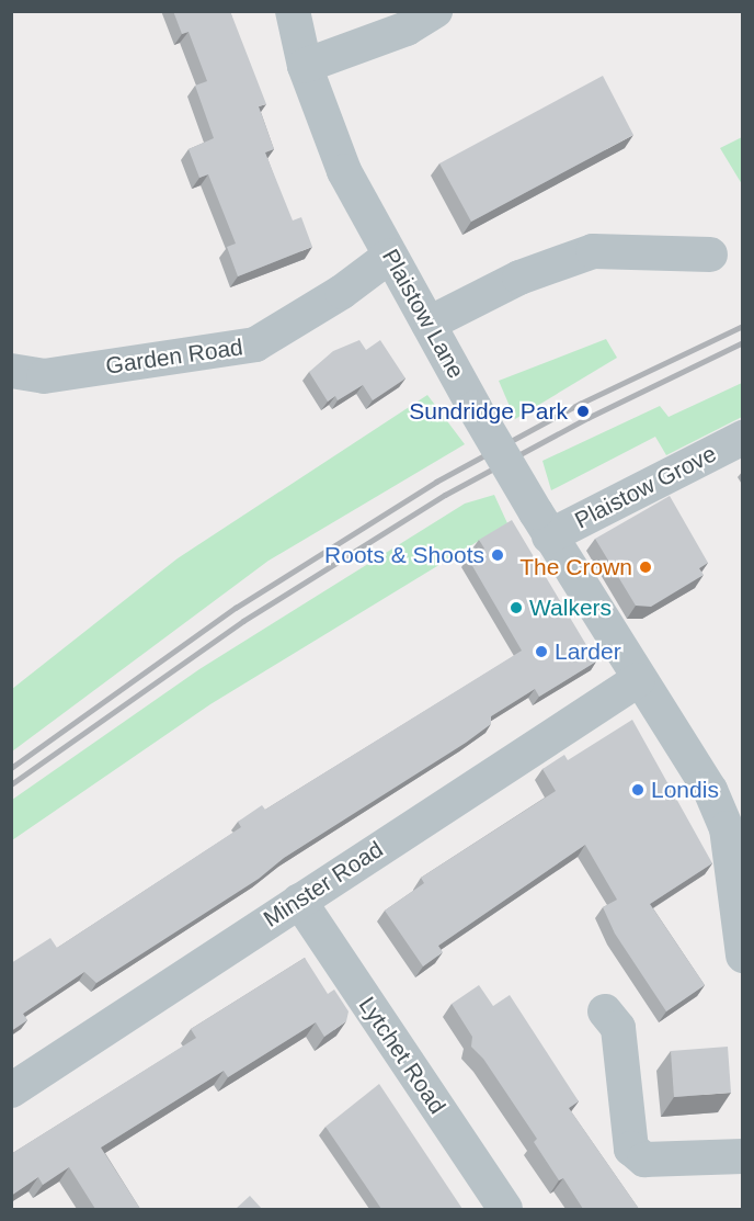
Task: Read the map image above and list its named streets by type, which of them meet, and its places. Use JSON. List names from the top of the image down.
{
  "streets": {
    "street": [
      "Plaistow Lane",
      "Garden Road",
      "Plaistow Grove",
      "Minster Road",
      "Lytchet Road"
    ]
  },
  "crossings": [
    ["Plaistow Lane", "Garden Road"],
    ["Plaistow Lane", "Plaistow Grove"],
    ["Plaistow Lane", "Minster Road"],
    ["Minster Road", "Lytchet Road"]
  ],
  "places": [
    "Sundridge Park",
    "Roots & Shoots",
    "The Crown",
    "Walkers",
    "Larder",
    "Londis"
  ]
}
